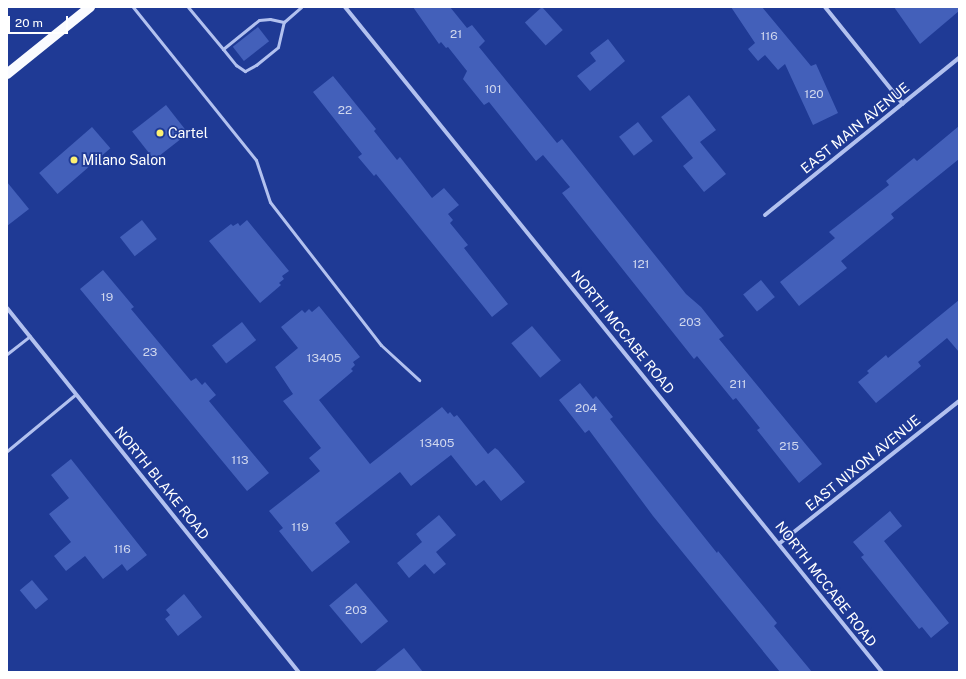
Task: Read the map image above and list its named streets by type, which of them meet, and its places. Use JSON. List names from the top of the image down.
{
  "streets": {
    "street": [
      "EAST MAIN AVENUE",
      "NORTH MCCABE ROAD",
      "EAST NIXON AVENUE",
      "NORTH BLAKE ROAD"
    ]
  },
  "crossings": [
    ["NORTH MCCABE ROAD", "EAST NIXON AVENUE"]
  ],
  "places": ["Cartel", "Milano Salon"],
  "house_numbers": [
    "21",
    "116",
    "101",
    "120",
    "22",
    "121",
    "19",
    "203",
    "23",
    "13405",
    "211",
    "204",
    "13405",
    "215",
    "113",
    "119",
    "116",
    "203"
  ],
  "scale_bar": "20 m"
}
